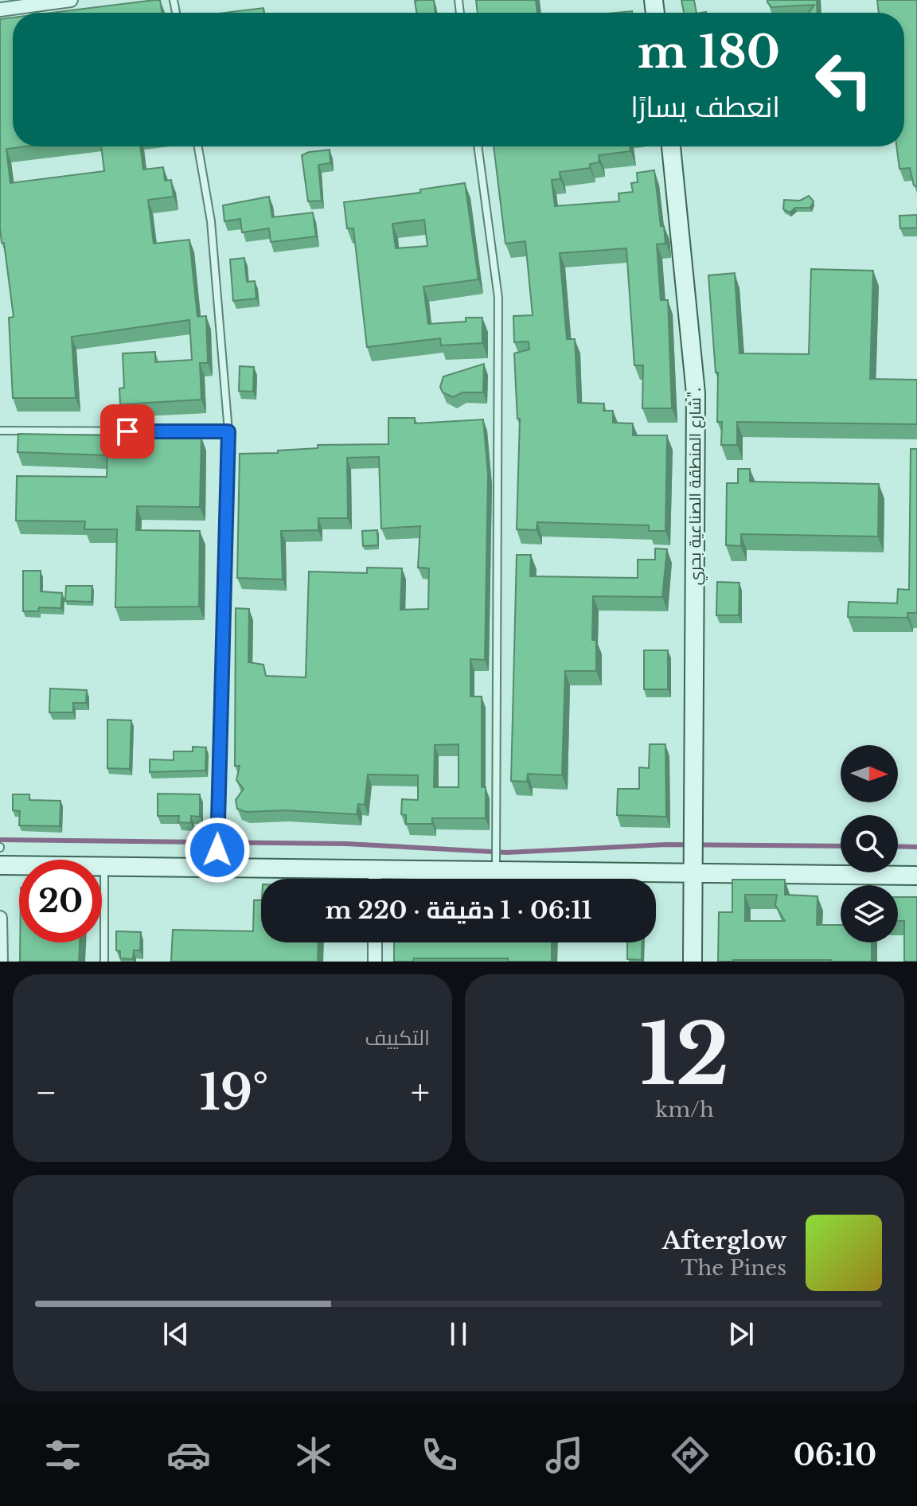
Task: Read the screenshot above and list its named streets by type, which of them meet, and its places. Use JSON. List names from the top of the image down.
{
  "streets": {
    "street": ["شارع المنطقة الصناعية بحري\"."]
  },
  "north": "right",
  "page": {
    "turn": ["180 m", "انعطف يسارًا"],
    "limit": "20",
    "trip": "06:11 · 1 دقيقة · 220 m",
    "tile": [
      ["12", "km/h"],
      "التكييف"
    ],
    "heat": ["−", "19°", "+"],
    "song": ["Afterglow", "The Pines"],
    "tabs": "06:10"
  }
}
